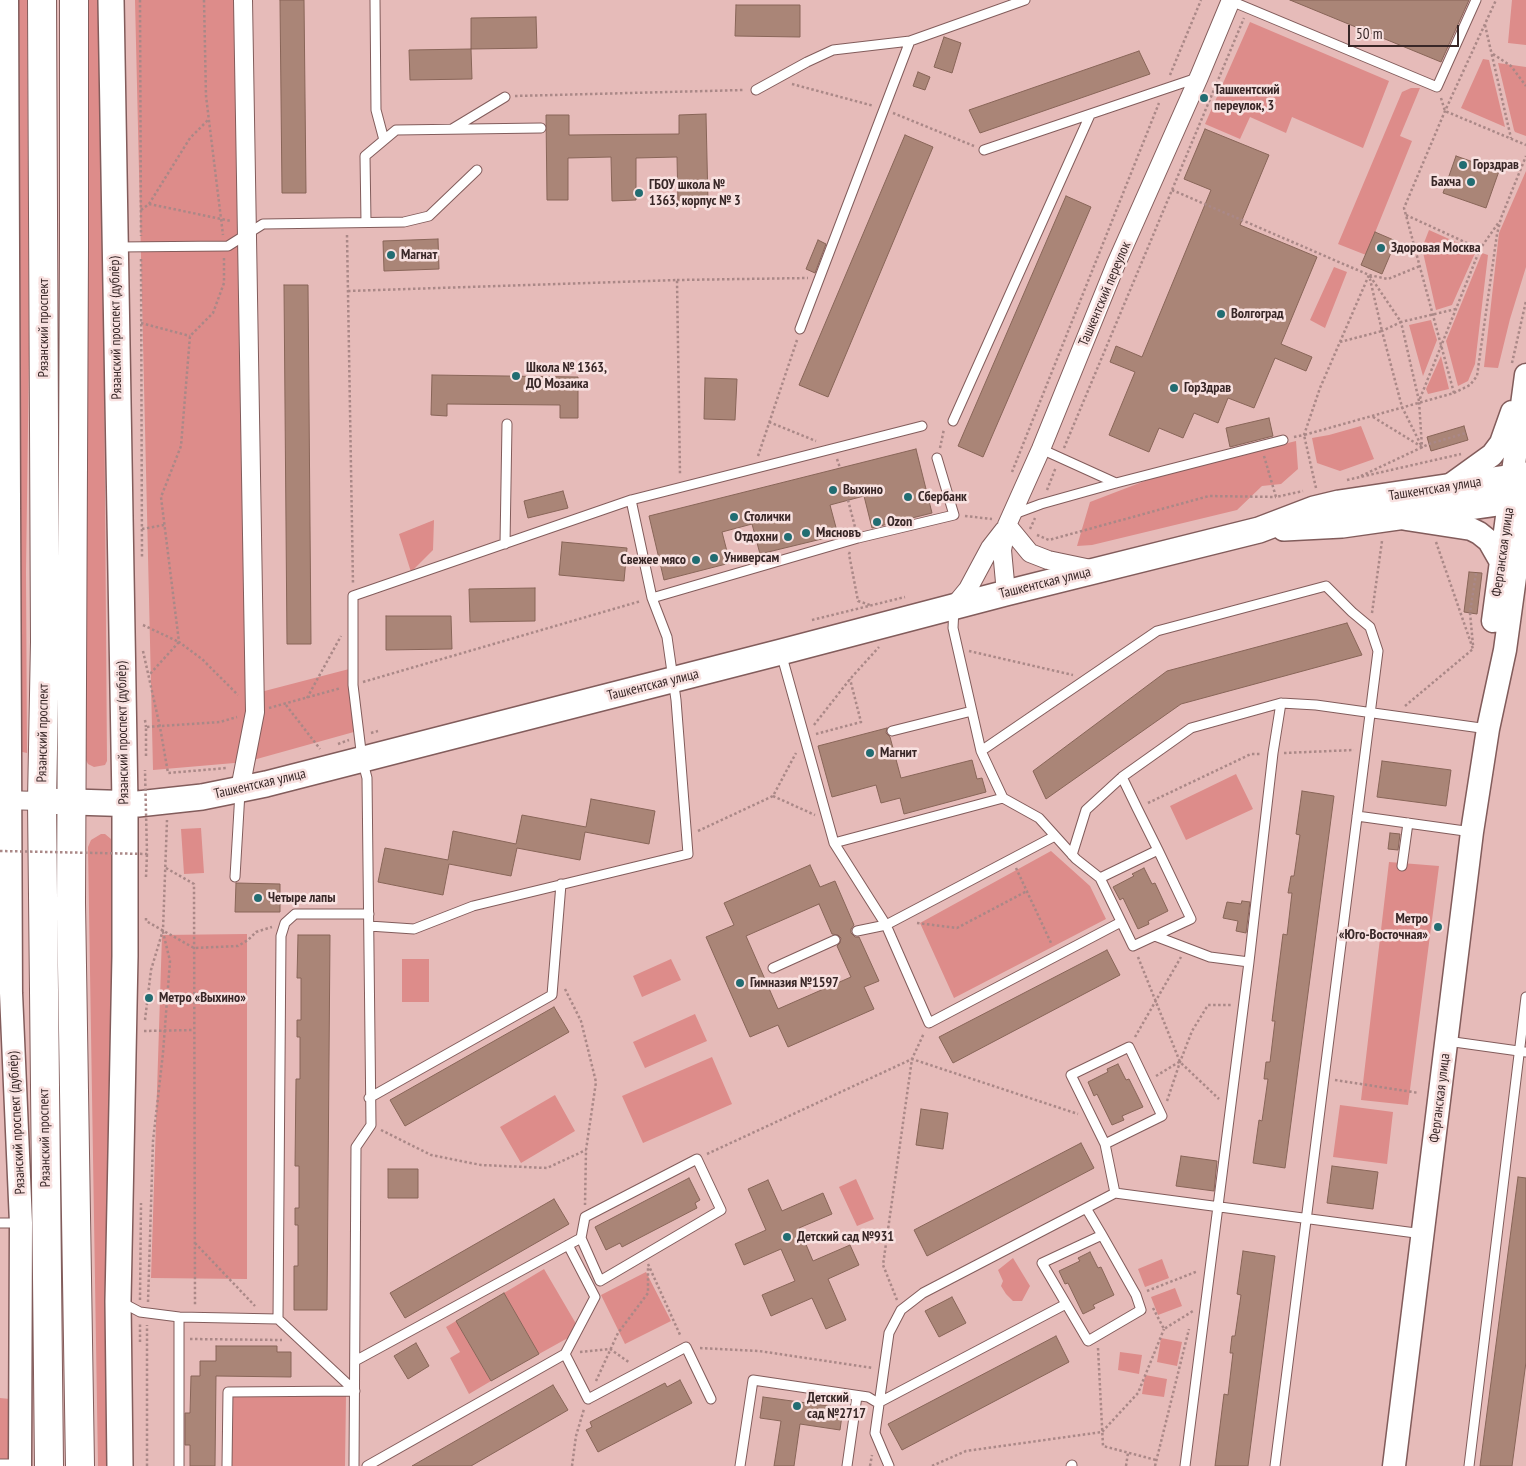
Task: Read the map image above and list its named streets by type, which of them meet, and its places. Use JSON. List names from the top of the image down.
{
  "streets": {
    "main road": ["Рязанский проспект", "Рязанский проспект (дублёр)", "Ташкентская улица"],
    "street": ["Ташкентский переулок", "Ферганская улица"]
  },
  "crossings": [
    ["Ташкентский переулок", "Ташкентская улица"],
    ["Рязанский проспект", "Ташкентская улица"],
    ["Рязанский проспект (дублёр)", "Ташкентская улица"],
    ["Ташкентская улица", "Ферганская улица"]
  ],
  "places": [
    "Ташкентский переулок, 3",
    "Горздрав",
    "Бахча",
    "ГБОУ школа № 1363, корпус № 3",
    "Здоровая Москва",
    "Магнат",
    "Волгоград",
    "Школа № 1363, ДО Мозаика",
    "ГорЗдрав",
    "Выхино",
    "Сбербанк",
    "Столички",
    "Ozon",
    "Мясновъ",
    "Отдохни",
    "Универсам",
    "Свежее мясо",
    "Магнит",
    "Четыре лапы",
    "Метро «Юго-Восточная»",
    "Гимназия №1597",
    "Метро «Выхино»",
    "Детский сад №931",
    "Детский сад №2717"
  ],
  "scale_bar": "50 m"
}
